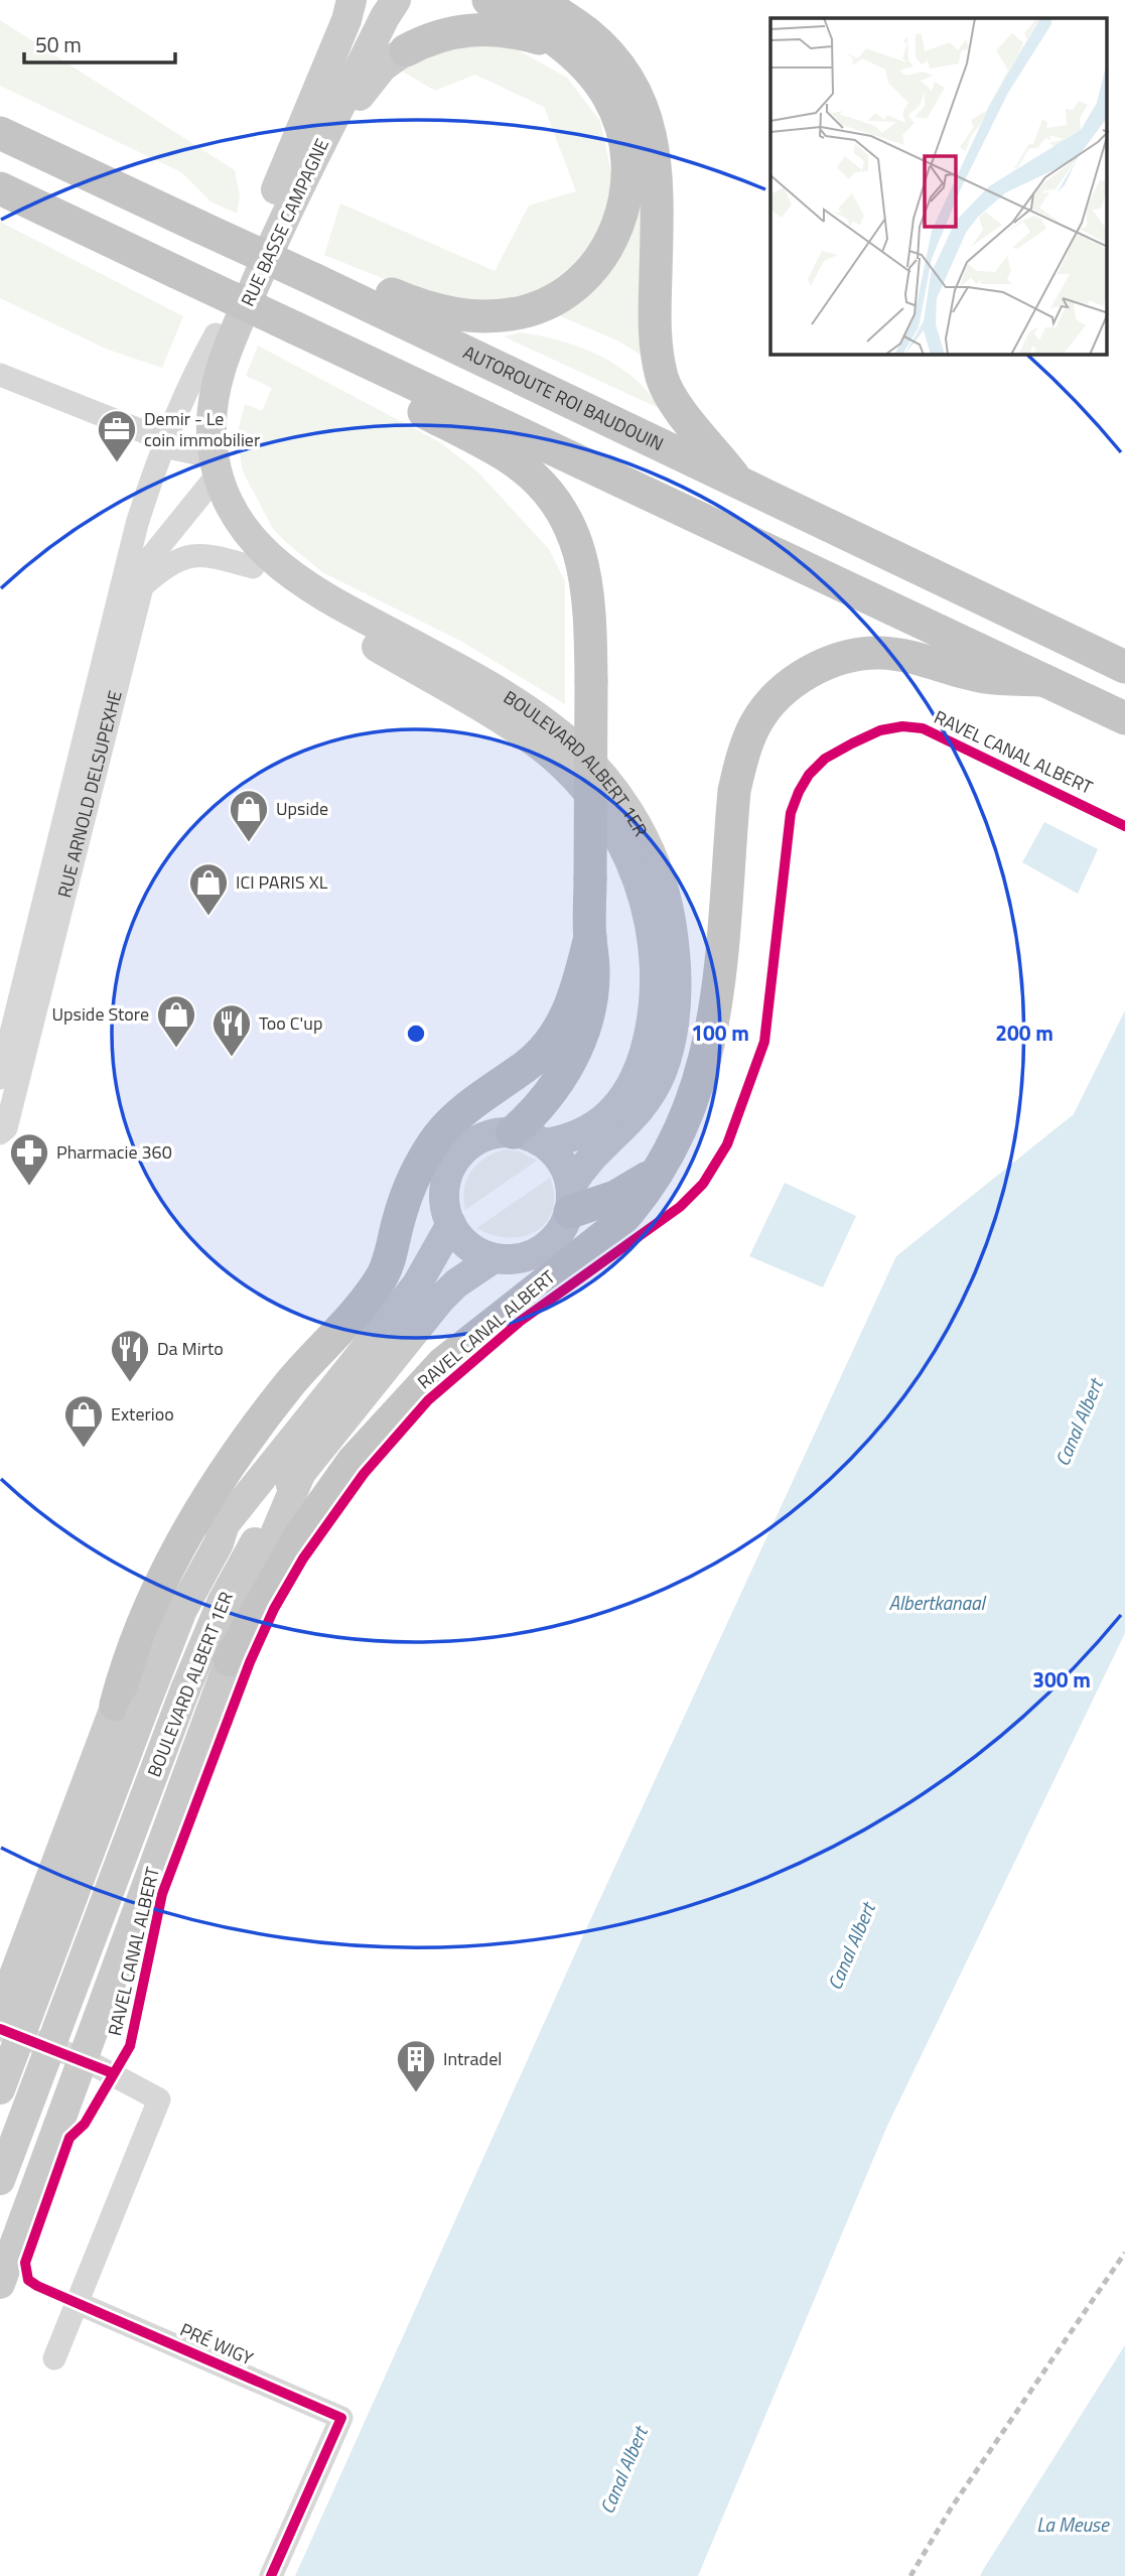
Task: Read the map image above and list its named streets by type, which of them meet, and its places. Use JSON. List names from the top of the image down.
{
  "streets": {
    "highway": ["AUTOROUTE ROI BAUDOUIN"],
    "main road": ["RUE BASSE CAMPAGNE", "BOULEVARD ALBERT 1ER"],
    "street": ["RUE ARNOLD DELSUPEXHE", "PRÉ WIGY"],
    "cycle path": ["RAVEL CANAL ALBERT"]
  },
  "crossings": [
    ["RUE BASSE CAMPAGNE", "BOULEVARD ALBERT 1ER"],
    ["RUE BASSE CAMPAGNE", "RUE ARNOLD DELSUPEXHE"],
    ["BOULEVARD ALBERT 1ER", "RUE ARNOLD DELSUPEXHE"]
  ],
  "water": ["Canal Albert", "Albertkanaal", "La Meuse"],
  "places": {
    "office": ["Demir - Le coin immobilier"],
    "shop": [
      "Upside",
      "ICI PARIS XL",
      "Upside Store",
      "Exterioo"
    ],
    "restaurant": ["Too C'up", "Da Mirto"],
    "pharmacy": ["Pharmacie 360"],
    "building": ["Intradel"]
  },
  "scale_bar": "50 m",
  "rings": ["100 m", "200 m", "300 m"]
}
